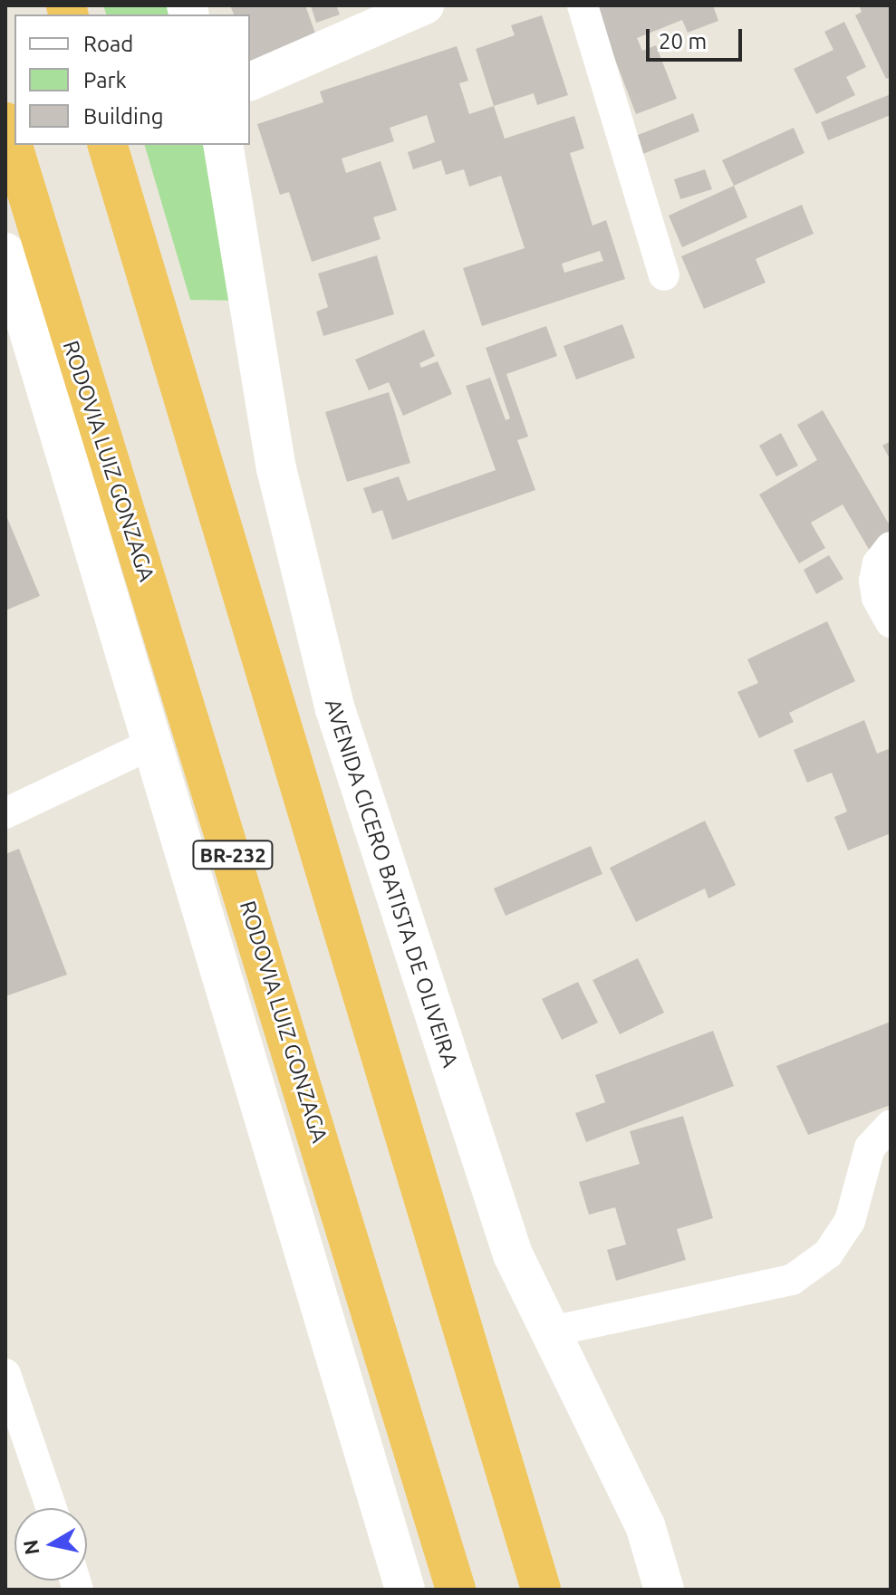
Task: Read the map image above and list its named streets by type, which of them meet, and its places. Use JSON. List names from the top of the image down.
{
  "streets": {
    "highway": ["RODOVIA LUIZ GONZAGA", "BR-232"],
    "main road": ["AVENIDA CICERO BATISTA DE OLIVEIRA"]
  },
  "legend": ["Road", "Park", "Building"],
  "scale_bar": "20 m",
  "north": "left"
}
